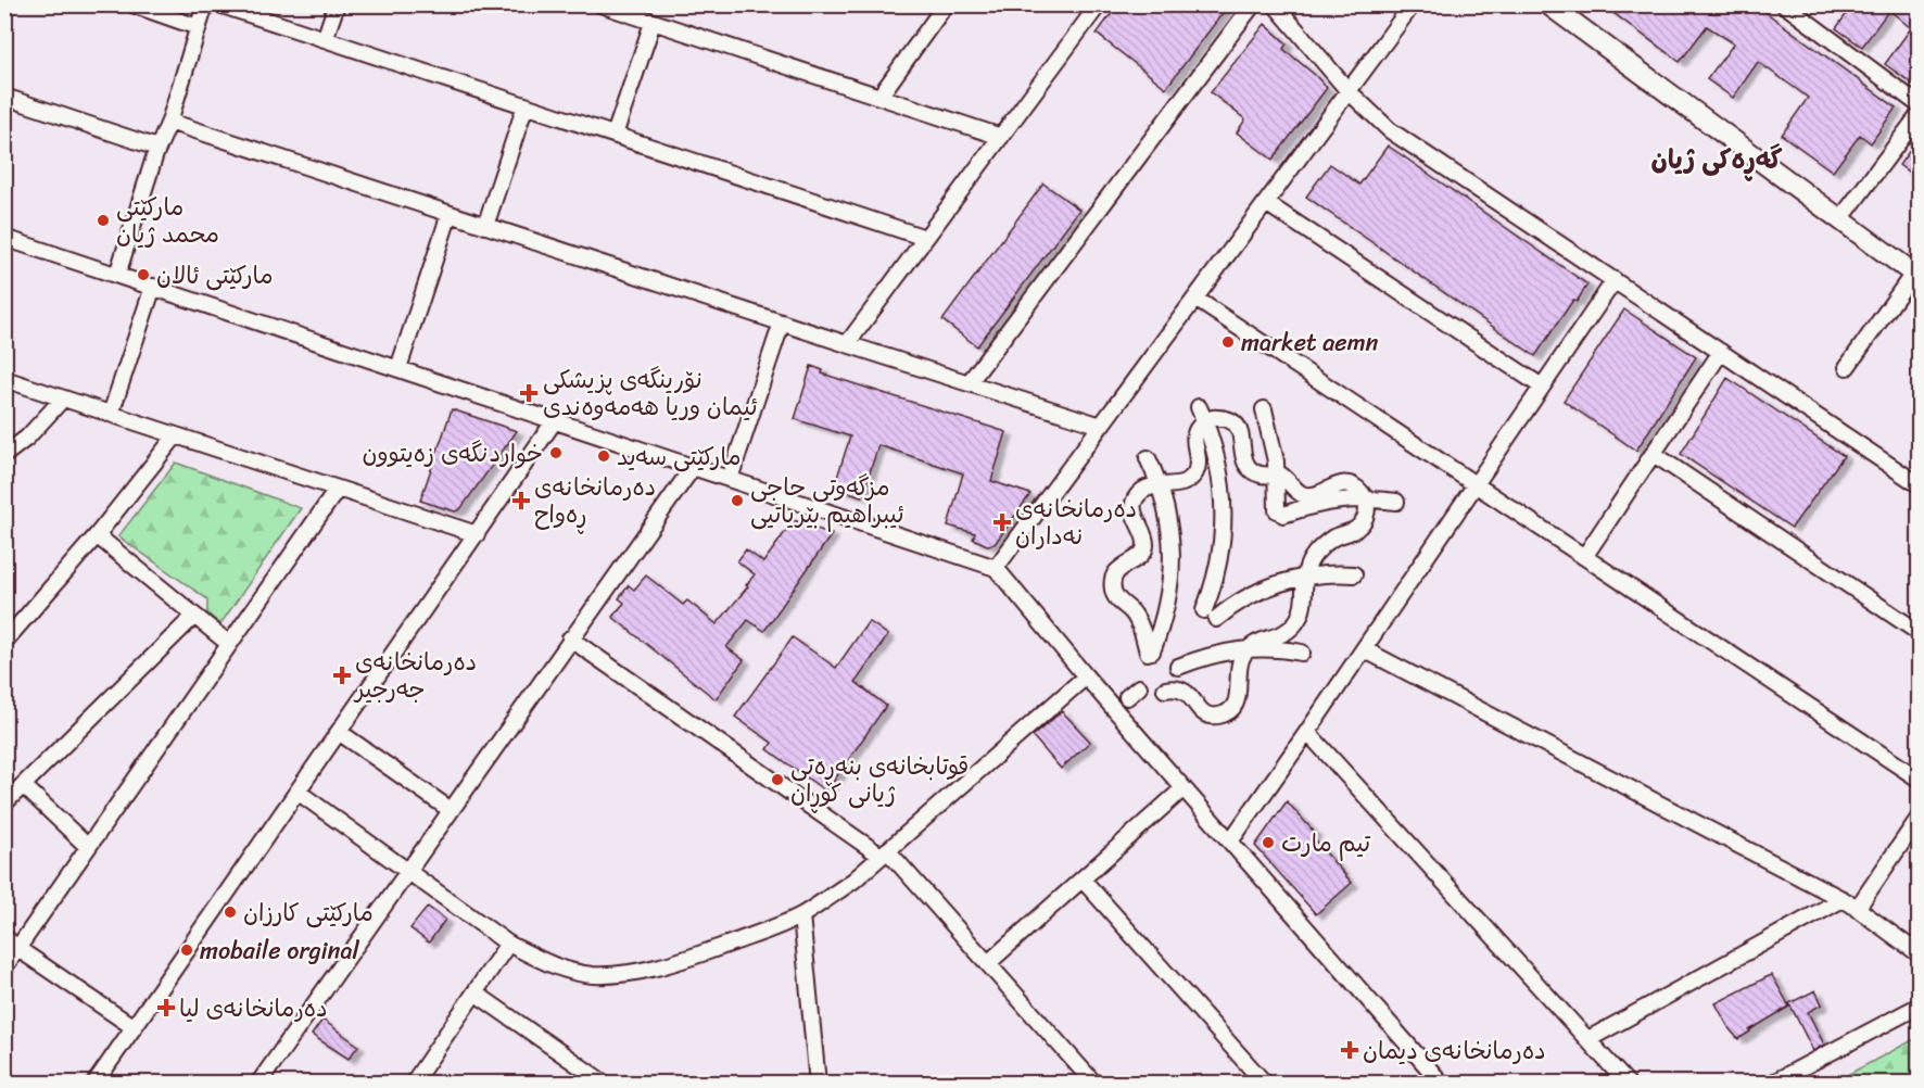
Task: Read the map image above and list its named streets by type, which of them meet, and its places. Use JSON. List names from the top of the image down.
{
  "districts": ["گەڕەکی ژیان"],
  "places": {
    "other": [
      "مارکێتی محمد ژیان",
      "مارکێتی ئالان",
      "market aemn",
      "خواردنگەی زەیتوون",
      "مارکێتی سەید",
      "مزگەوتی حاجی ئیبراهیم بێریاتیی",
      "قوتابخانەی بنەڕەتی ژیانی کوڕان",
      "تیم مارت",
      "مارکێتی کارزان",
      "mobaile orginal"
    ],
    "health": [
      "نۆرینگەی پزیشکی ئیمان وریا هەمەوەندی",
      "دەرمانخانەی ڕەواح",
      "دەرمانخانەی نەداران",
      "دەرمانخانەی جەرجیر",
      "دەرمانخانەی لیا",
      "دەرمانخانەی دیمان"
    ]
  }
}
